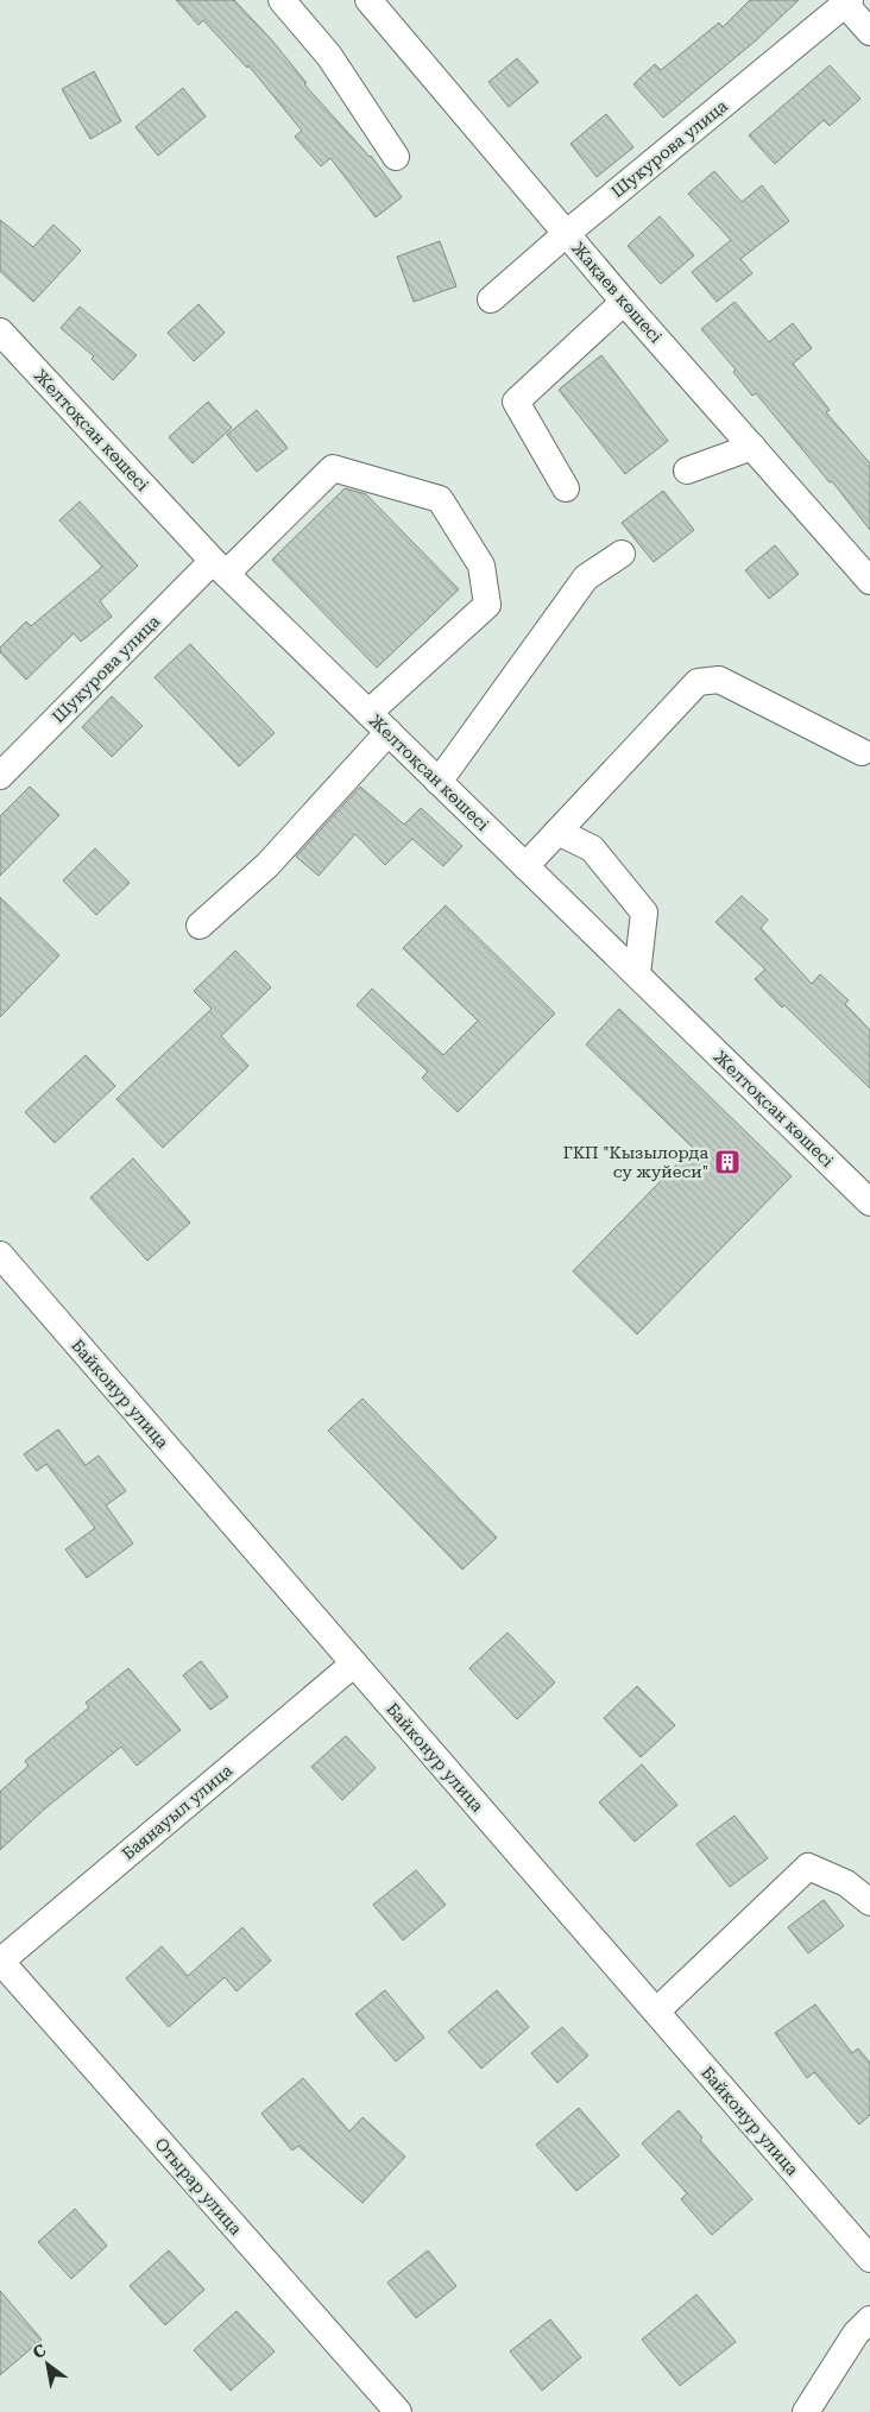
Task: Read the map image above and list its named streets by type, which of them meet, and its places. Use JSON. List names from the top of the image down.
{
  "streets": {
    "street": [
      "Шукурова улица",
      "Жақаев көшесі",
      "Желтоқсан көшесі",
      "Байконур улица",
      "Баянауыл улица",
      "Отырар улица"
    ]
  },
  "crossings": [
    ["Шукурова улица", "Жақаев көшесі"],
    ["Шукурова улица", "Желтоқсан көшесі"],
    ["Байконур улица", "Баянауыл улица"],
    ["Баянауыл улица", "Отырар улица"]
  ],
  "places": {
    "building": ["ГКП \"Кызылорда су жуйеси\""]
  },
  "north": "top left"
}
